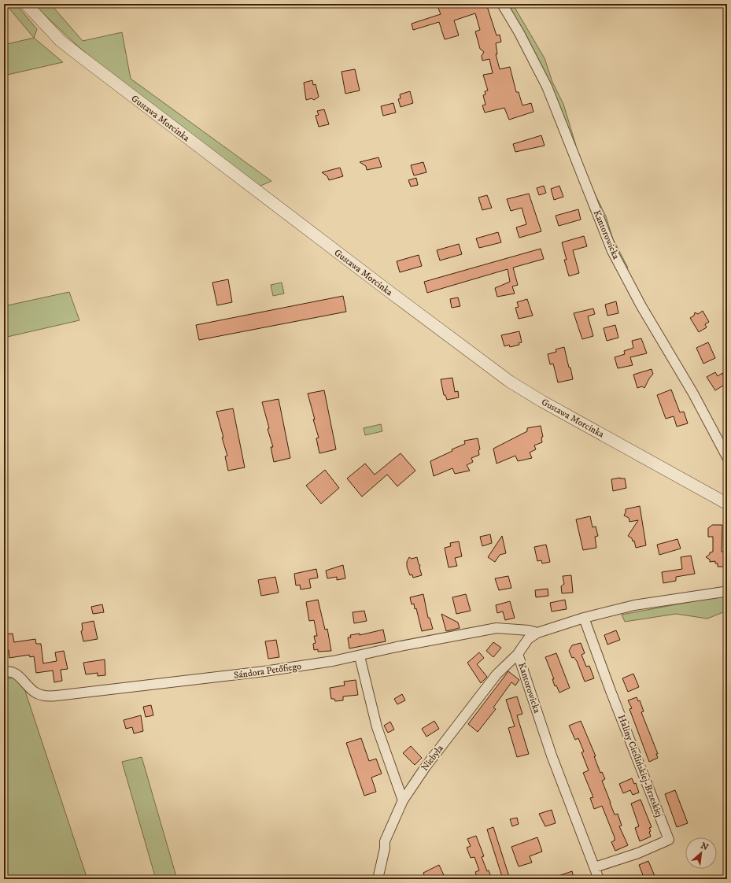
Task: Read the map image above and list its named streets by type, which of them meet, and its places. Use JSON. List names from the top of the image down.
{
  "streets": {
    "street": [
      "Gustawa Morcinka",
      "Kantorowicka",
      "Sándora Petőfiego",
      "Niebyła",
      "Haliny Cieślińskiej-Brzeskiej"
    ]
  },
  "crossings": [
    ["Kantorowicka", "Sándora Petőfiego"],
    ["Kantorowicka", "Niebyła"],
    ["Kantorowicka", "Haliny Cieślińskiej-Brzeskiej"]
  ],
  "north": "top right"
}
